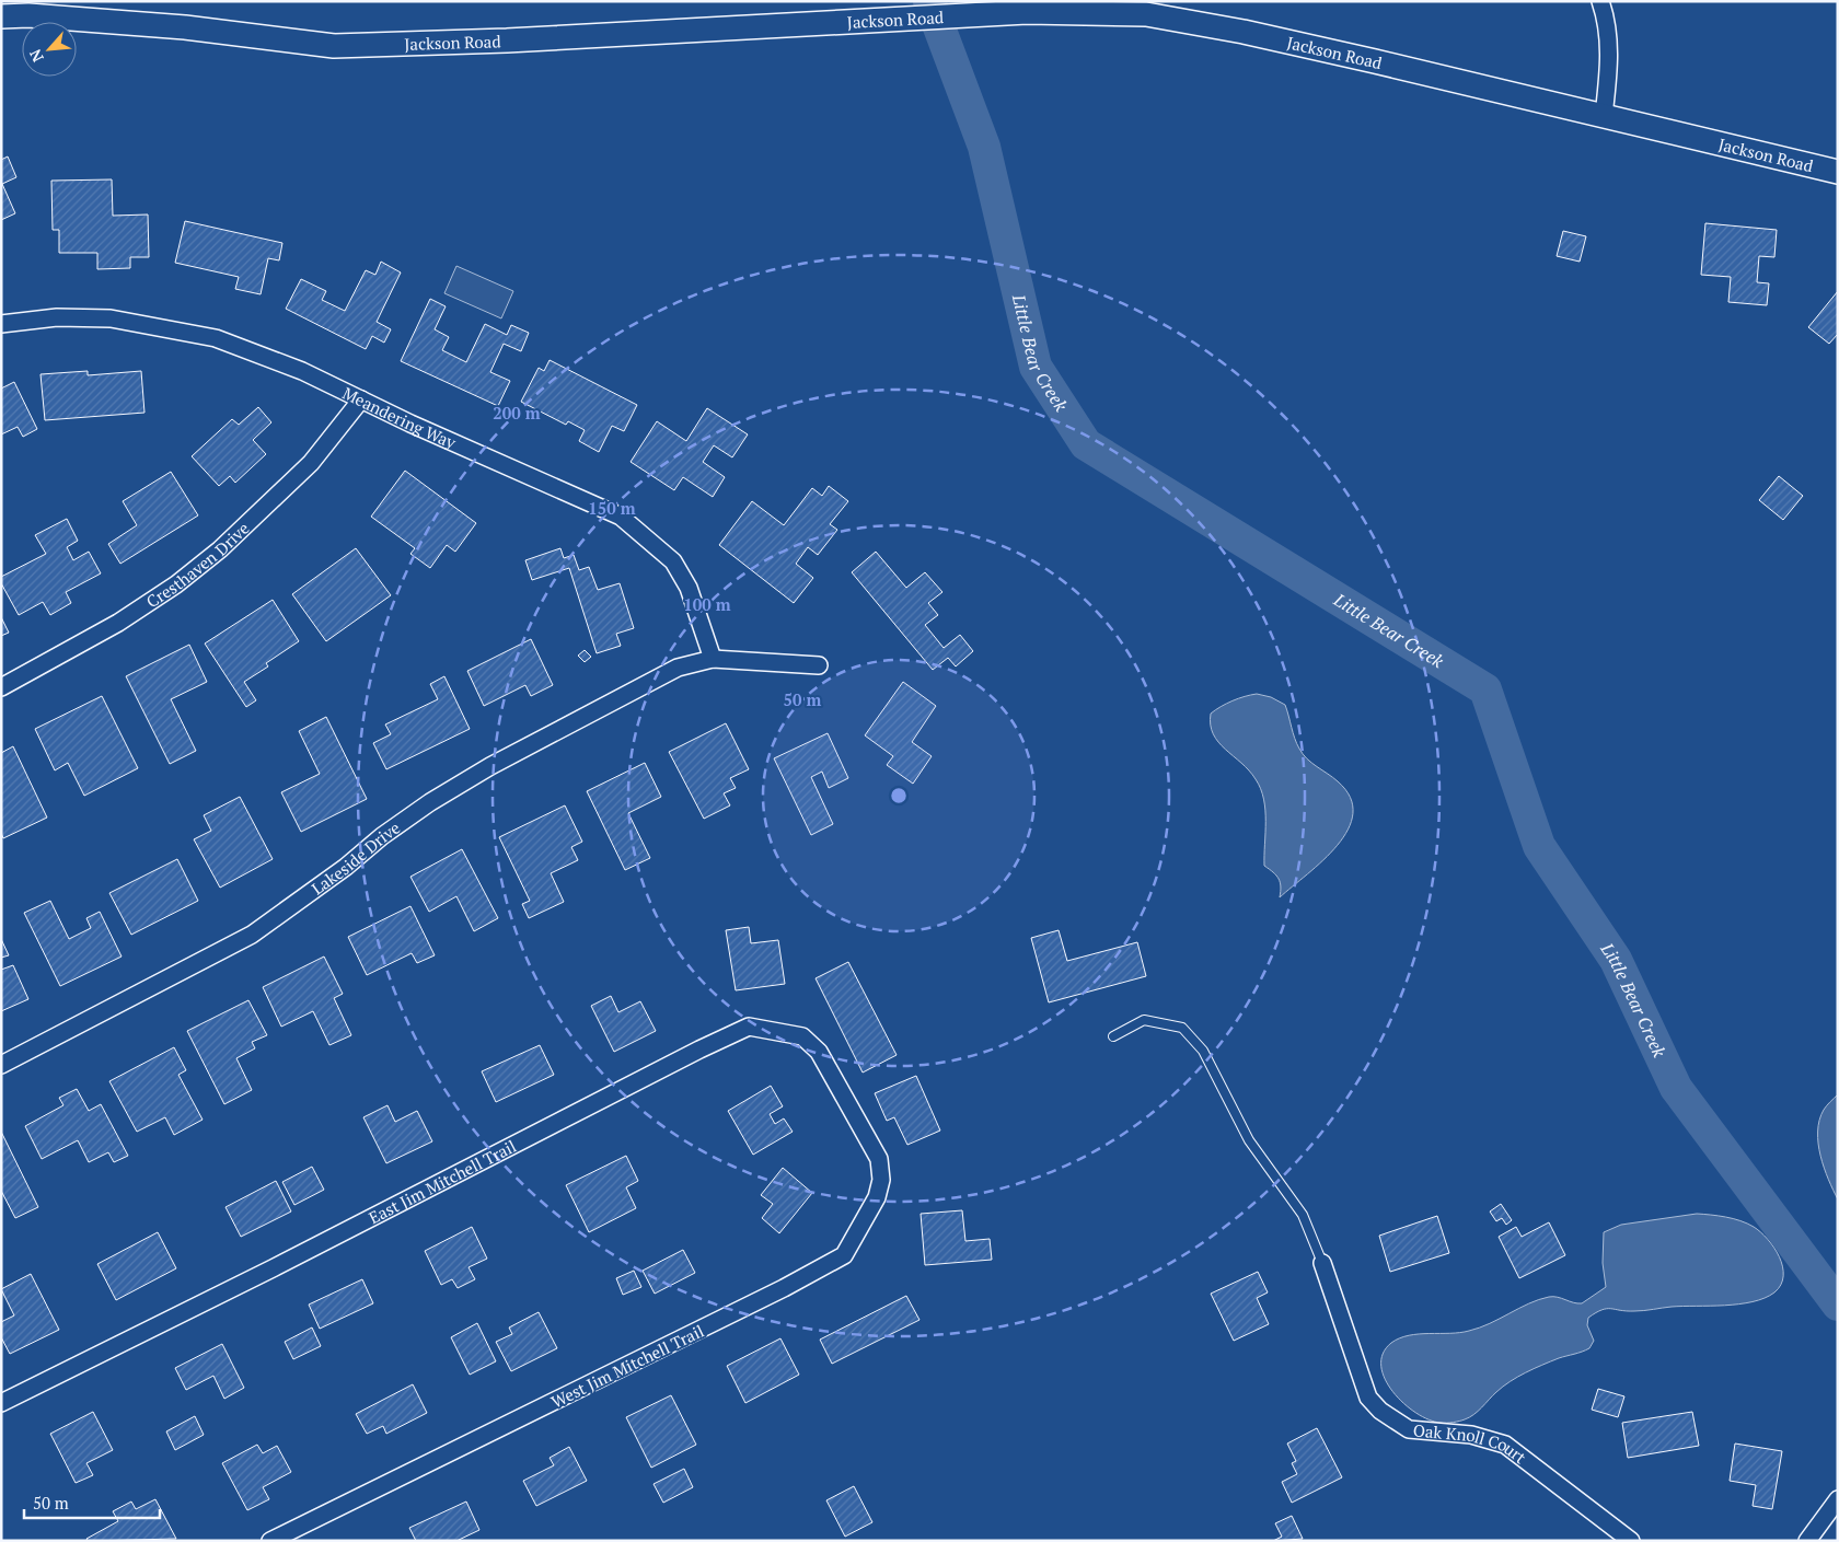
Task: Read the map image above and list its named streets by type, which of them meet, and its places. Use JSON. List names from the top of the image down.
{
  "streets": {
    "main road": ["Jackson Road"],
    "street": [
      "Meandering Way",
      "Cresthaven Drive",
      "Lakeside Drive",
      "East Jim Mitchell Trail",
      "West Jim Mitchell Trail",
      "Oak Knoll Court"
    ]
  },
  "crossings": [
    ["Meandering Way", "Cresthaven Drive"],
    ["Meandering Way", "Lakeside Drive"],
    ["East Jim Mitchell Trail", "West Jim Mitchell Trail"]
  ],
  "water": ["Little Bear Creek"],
  "scale_bar": "50 m",
  "north": "bottom left",
  "rings": [
    "200 m",
    "150 m",
    "100 m",
    "50 m"
  ]
}
